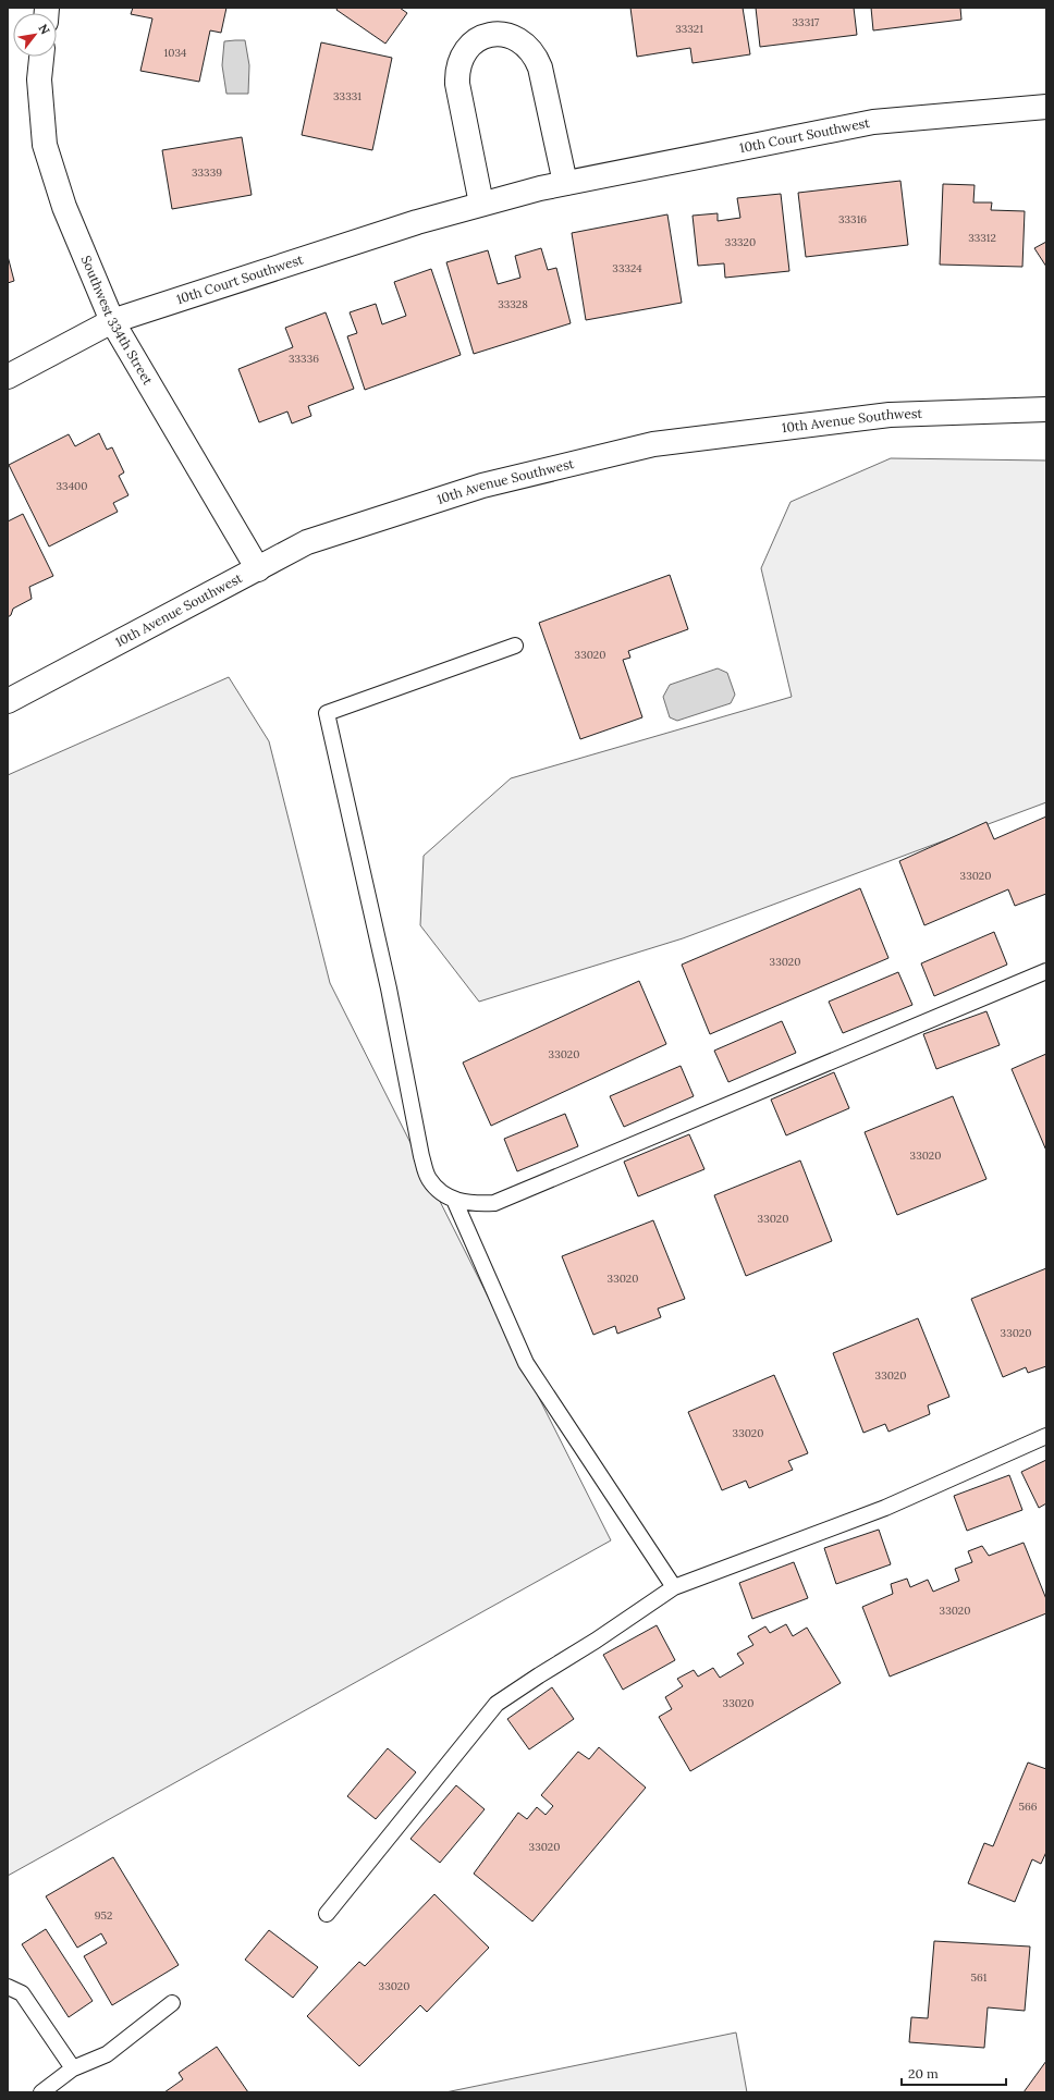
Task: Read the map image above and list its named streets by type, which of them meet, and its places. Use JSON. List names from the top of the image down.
{
  "streets": {
    "street": ["10th Court Southwest", "Southwest 334th Street", "10th Avenue Southwest"]
  },
  "crossings": [
    ["10th Court Southwest", "Southwest 334th Street"],
    ["Southwest 334th Street", "10th Avenue Southwest"]
  ],
  "house_numbers": [
    "33317",
    "33321",
    "1034",
    "33331",
    "33339",
    "33316",
    "33312",
    "33320",
    "33324",
    "33328",
    "33336",
    "33400",
    "33020",
    "33020",
    "33020",
    "33020",
    "33020",
    "33020",
    "33020",
    "33020",
    "33020",
    "33020",
    "33020",
    "33020",
    "566",
    "33020",
    "952",
    "561",
    "33020"
  ],
  "scale_bar": "20 m",
  "north": "top right"
}
